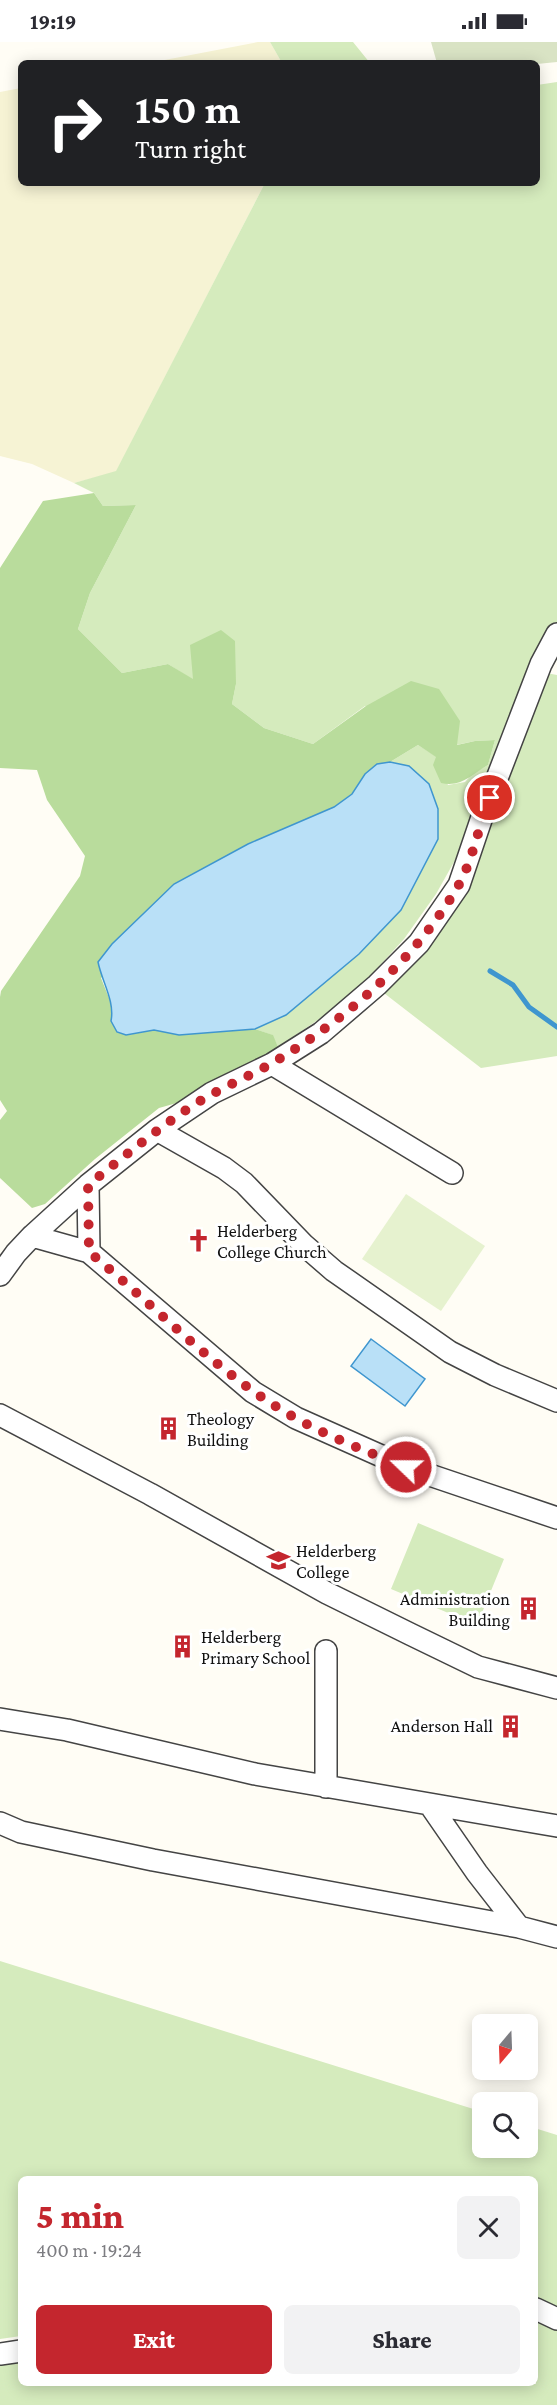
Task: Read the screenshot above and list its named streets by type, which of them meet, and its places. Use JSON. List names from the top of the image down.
{
  "places": {
    "church": ["Helderberg College Church"],
    "building": [
      "Theology Building",
      "Administration Building",
      "Helderberg Primary School",
      "Anderson Hall"
    ],
    "school or university": ["Helderberg College"]
  },
  "north": "bottom",
  "page": {
    "status": "19:19",
    "turn": ["150 m", "Turn right"],
    "heading": ["5 min", "400 m · 19:24"],
    "buttons": ["Exit", "Share"]
  }
}
